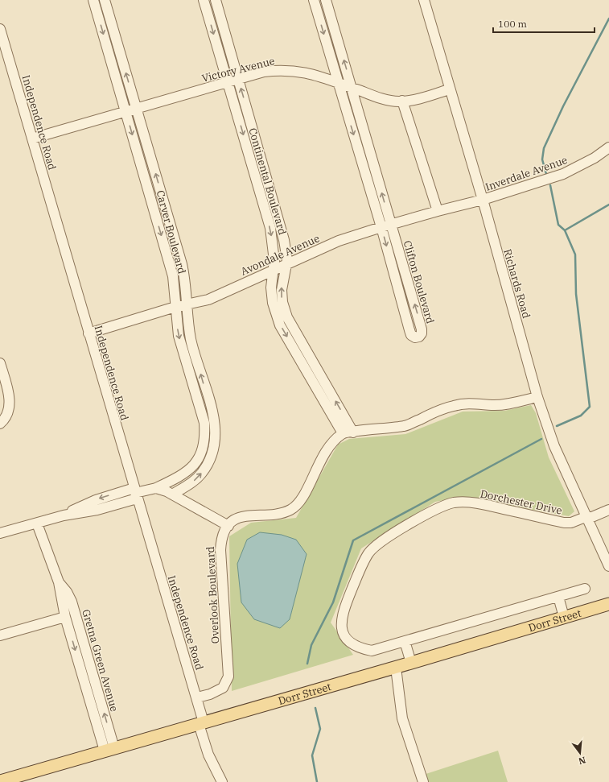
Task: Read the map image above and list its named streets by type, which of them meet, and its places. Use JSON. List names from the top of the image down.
{
  "streets": {
    "main road": ["Dorr Street"],
    "street": [
      "Victory Avenue",
      "Independence Road",
      "Inverdale Avenue",
      "Continental Boulevard",
      "Carver Boulevard",
      "Avondale Avenue",
      "Clifton Boulevard",
      "Richards Road",
      "Dorchester Drive",
      "Overlook Boulevard",
      "Gretna Green Avenue"
    ]
  },
  "crossings": [
    ["Victory Avenue", "Independence Road"],
    ["Victory Avenue", "Continental Boulevard"],
    ["Victory Avenue", "Carver Boulevard"],
    ["Victory Avenue", "Clifton Boulevard"],
    ["Victory Avenue", "Richards Road"],
    ["Independence Road", "Carver Boulevard"],
    ["Independence Road", "Avondale Avenue"],
    ["Independence Road", "Overlook Boulevard"],
    ["Independence Road", "Dorr Street"],
    ["Inverdale Avenue", "Avondale Avenue"],
    ["Inverdale Avenue", "Richards Road"],
    ["Continental Boulevard", "Avondale Avenue"],
    ["Continental Boulevard", "Overlook Boulevard"],
    ["Carver Boulevard", "Avondale Avenue"],
    ["Carver Boulevard", "Gretna Green Avenue"],
    ["Avondale Avenue", "Clifton Boulevard"],
    ["Avondale Avenue", "Richards Road"],
    ["Richards Road", "Dorchester Drive"],
    ["Dorr Street", "Gretna Green Avenue"]
  ],
  "scale_bar": "100 m",
  "north": "bottom"
}
